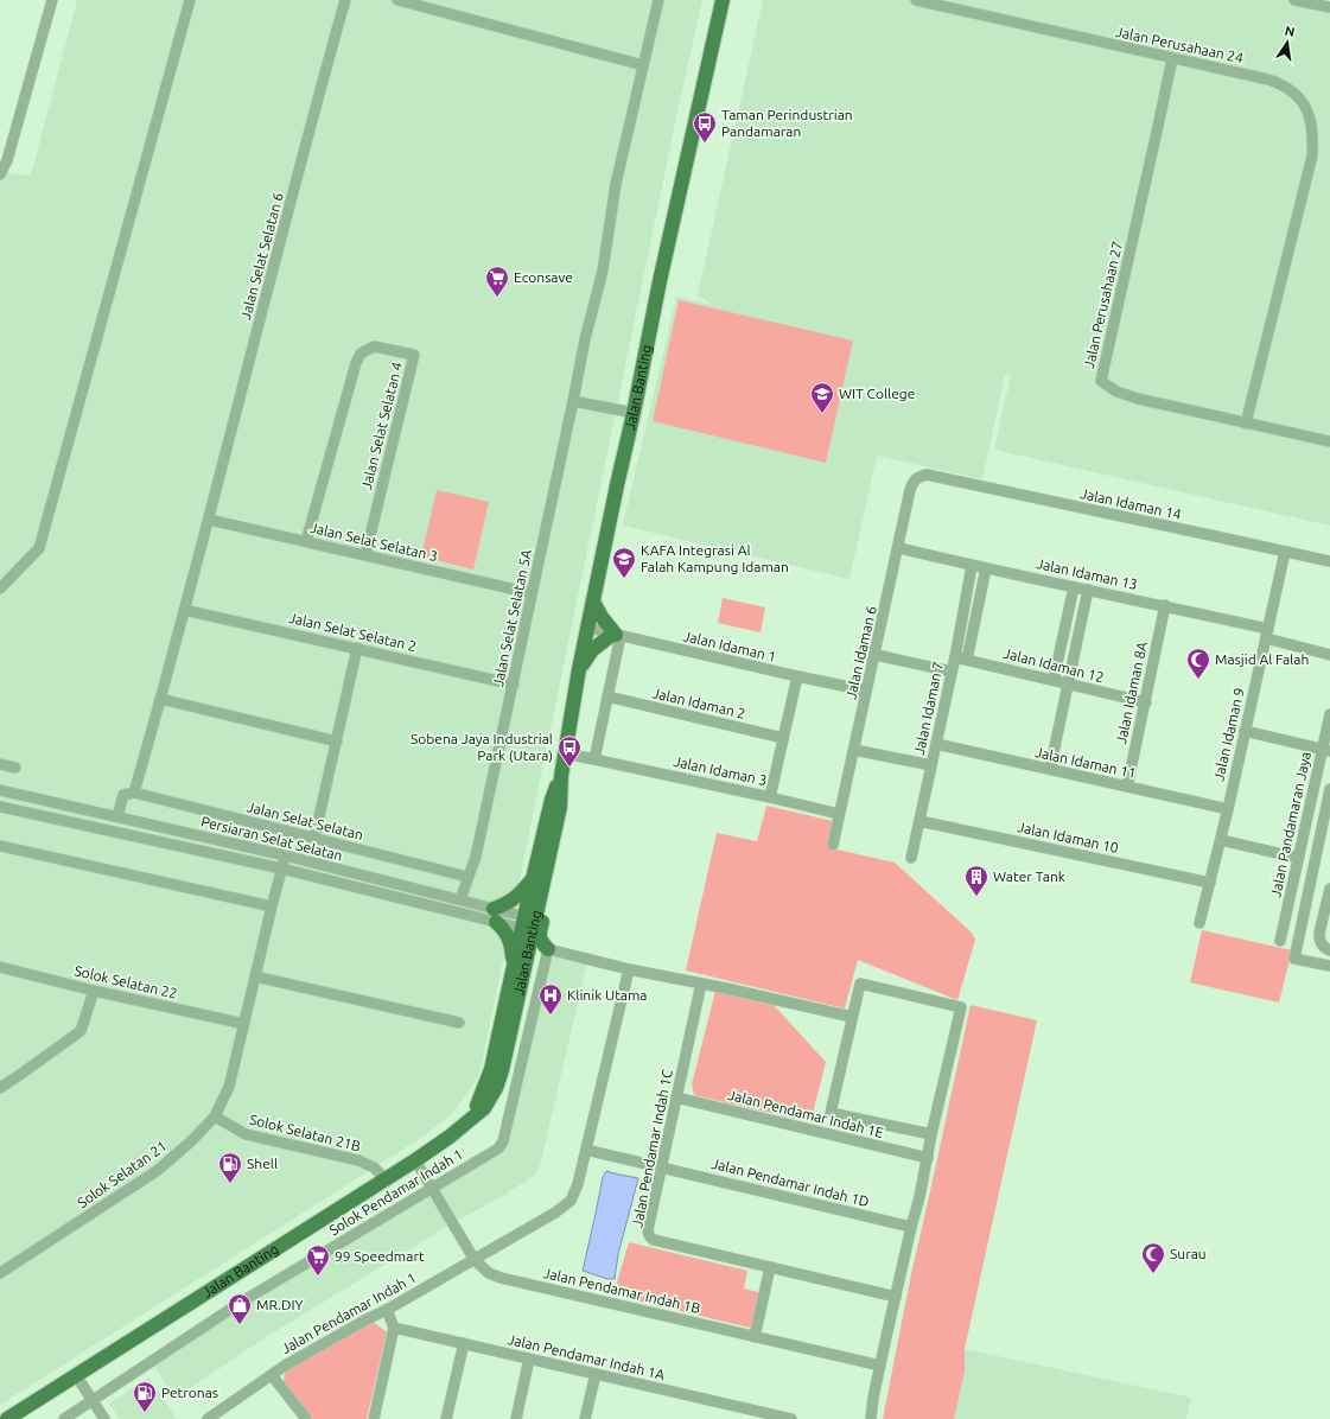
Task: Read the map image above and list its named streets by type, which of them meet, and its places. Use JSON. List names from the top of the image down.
{
  "streets": {
    "main road": ["Jalan Banting"],
    "street": [
      "Jalan Perusahaan 24",
      "Jalan Selat Selatan 6",
      "Jalan Perusahaan 27",
      "Jalan Selat Selatan 4",
      "Jalan Idaman 14",
      "Jalan Selat Selatan 3",
      "Jalan Idaman 13",
      "Jalan Selat Selatan 5A",
      "Jalan Selat Selatan 2",
      "Jalan Idaman 1",
      "Jalan Idaman 6",
      "Jalan Idaman 12",
      "Jalan Idaman 8A",
      "Jalan Idaman 2",
      "Jalan Idaman 7",
      "Jalan Idaman 9",
      "Jalan Idaman 11",
      "Jalan Idaman 3",
      "Jalan Selat Selatan",
      "Jalan Pandamaran Jaya",
      "Jalan Idaman 10",
      "Persiaran Selat Selatan",
      "Solok Selatan 22",
      "Jalan Pendamar Indah 1E",
      "Solok Selatan 21B",
      "Jalan Pendamar Indah 1C",
      "Solok Selatan 21",
      "Jalan Pendamar Indah 1D",
      "Solok Pendamar Indah 1",
      "Jalan Pendamar Indah 1B",
      "Jalan Pendamar Indah 1",
      "Jalan Pendamar Indah 1A"
    ]
  },
  "crossings": [
    ["Jalan Perusahaan 24", "Jalan Perusahaan 27"],
    ["Jalan Selat Selatan 6", "Jalan Selat Selatan 3"],
    ["Jalan Selat Selatan 6", "Jalan Selat Selatan 2"],
    ["Jalan Selat Selatan 6", "Jalan Selat Selatan"],
    ["Jalan Banting", "Jalan Idaman 1"],
    ["Jalan Banting", "Jalan Idaman 3"],
    ["Jalan Banting", "Persiaran Selat Selatan"],
    ["Jalan Banting", "Solok Selatan 21B"],
    ["Jalan Banting", "Jalan Pendamar Indah 1B"],
    ["Jalan Selat Selatan 4", "Jalan Selat Selatan 3"],
    ["Jalan Idaman 14", "Jalan Idaman 6"],
    ["Jalan Idaman 14", "Jalan Idaman 9"],
    ["Jalan Selat Selatan 3", "Jalan Selat Selatan 5A"],
    ["Jalan Idaman 13", "Jalan Idaman 6"],
    ["Jalan Idaman 13", "Jalan Idaman 8A"],
    ["Jalan Idaman 13", "Jalan Idaman 7"],
    ["Jalan Idaman 13", "Jalan Idaman 9"],
    ["Jalan Selat Selatan 5A", "Jalan Selat Selatan 2"],
    ["Jalan Selat Selatan 5A", "Jalan Selat Selatan"],
    ["Jalan Selat Selatan 5A", "Persiaran Selat Selatan"],
    ["Jalan Idaman 1", "Jalan Idaman 6"],
    ["Jalan Idaman 6", "Jalan Idaman 3"],
    ["Jalan Idaman 12", "Jalan Idaman 8A"],
    ["Jalan Idaman 12", "Jalan Idaman 7"],
    ["Jalan Idaman 8A", "Jalan Idaman 11"],
    ["Jalan Idaman 7", "Jalan Idaman 11"],
    ["Jalan Idaman 7", "Jalan Idaman 10"],
    ["Jalan Idaman 9", "Jalan Idaman 11"],
    ["Jalan Idaman 9", "Jalan Idaman 10"],
    ["Persiaran Selat Selatan", "Solok Selatan 21"],
    ["Solok Selatan 22", "Solok Selatan 21"],
    ["Jalan Pendamar Indah 1E", "Jalan Pendamar Indah 1C"],
    ["Solok Selatan 21B", "Solok Selatan 21"],
    ["Jalan Pendamar Indah 1C", "Jalan Pendamar Indah 1D"],
    ["Jalan Pendamar Indah 1D", "Jalan Pendamar Indah 1"],
    ["Solok Pendamar Indah 1", "Jalan Pendamar Indah 1B"],
    ["Jalan Pendamar Indah 1B", "Jalan Pendamar Indah 1"]
  ],
  "places": {
    "bus stop": ["Taman Perindustrian Pandamaran", "Sobena Jaya Industrial Park (Utara)"],
    "supermarket": ["Econsave", "99 Speedmart"],
    "school or university": ["WIT College", "KAFA Integrasi Al Falah Kampung Idaman"],
    "mosque": ["Masjid Al Falah", "Surau"],
    "building": ["Water Tank"],
    "hospital": ["Klinik Utama"],
    "fuel station": ["Shell", "Petronas"],
    "shop": ["MR.DIY"]
  },
  "north": "top"
}
